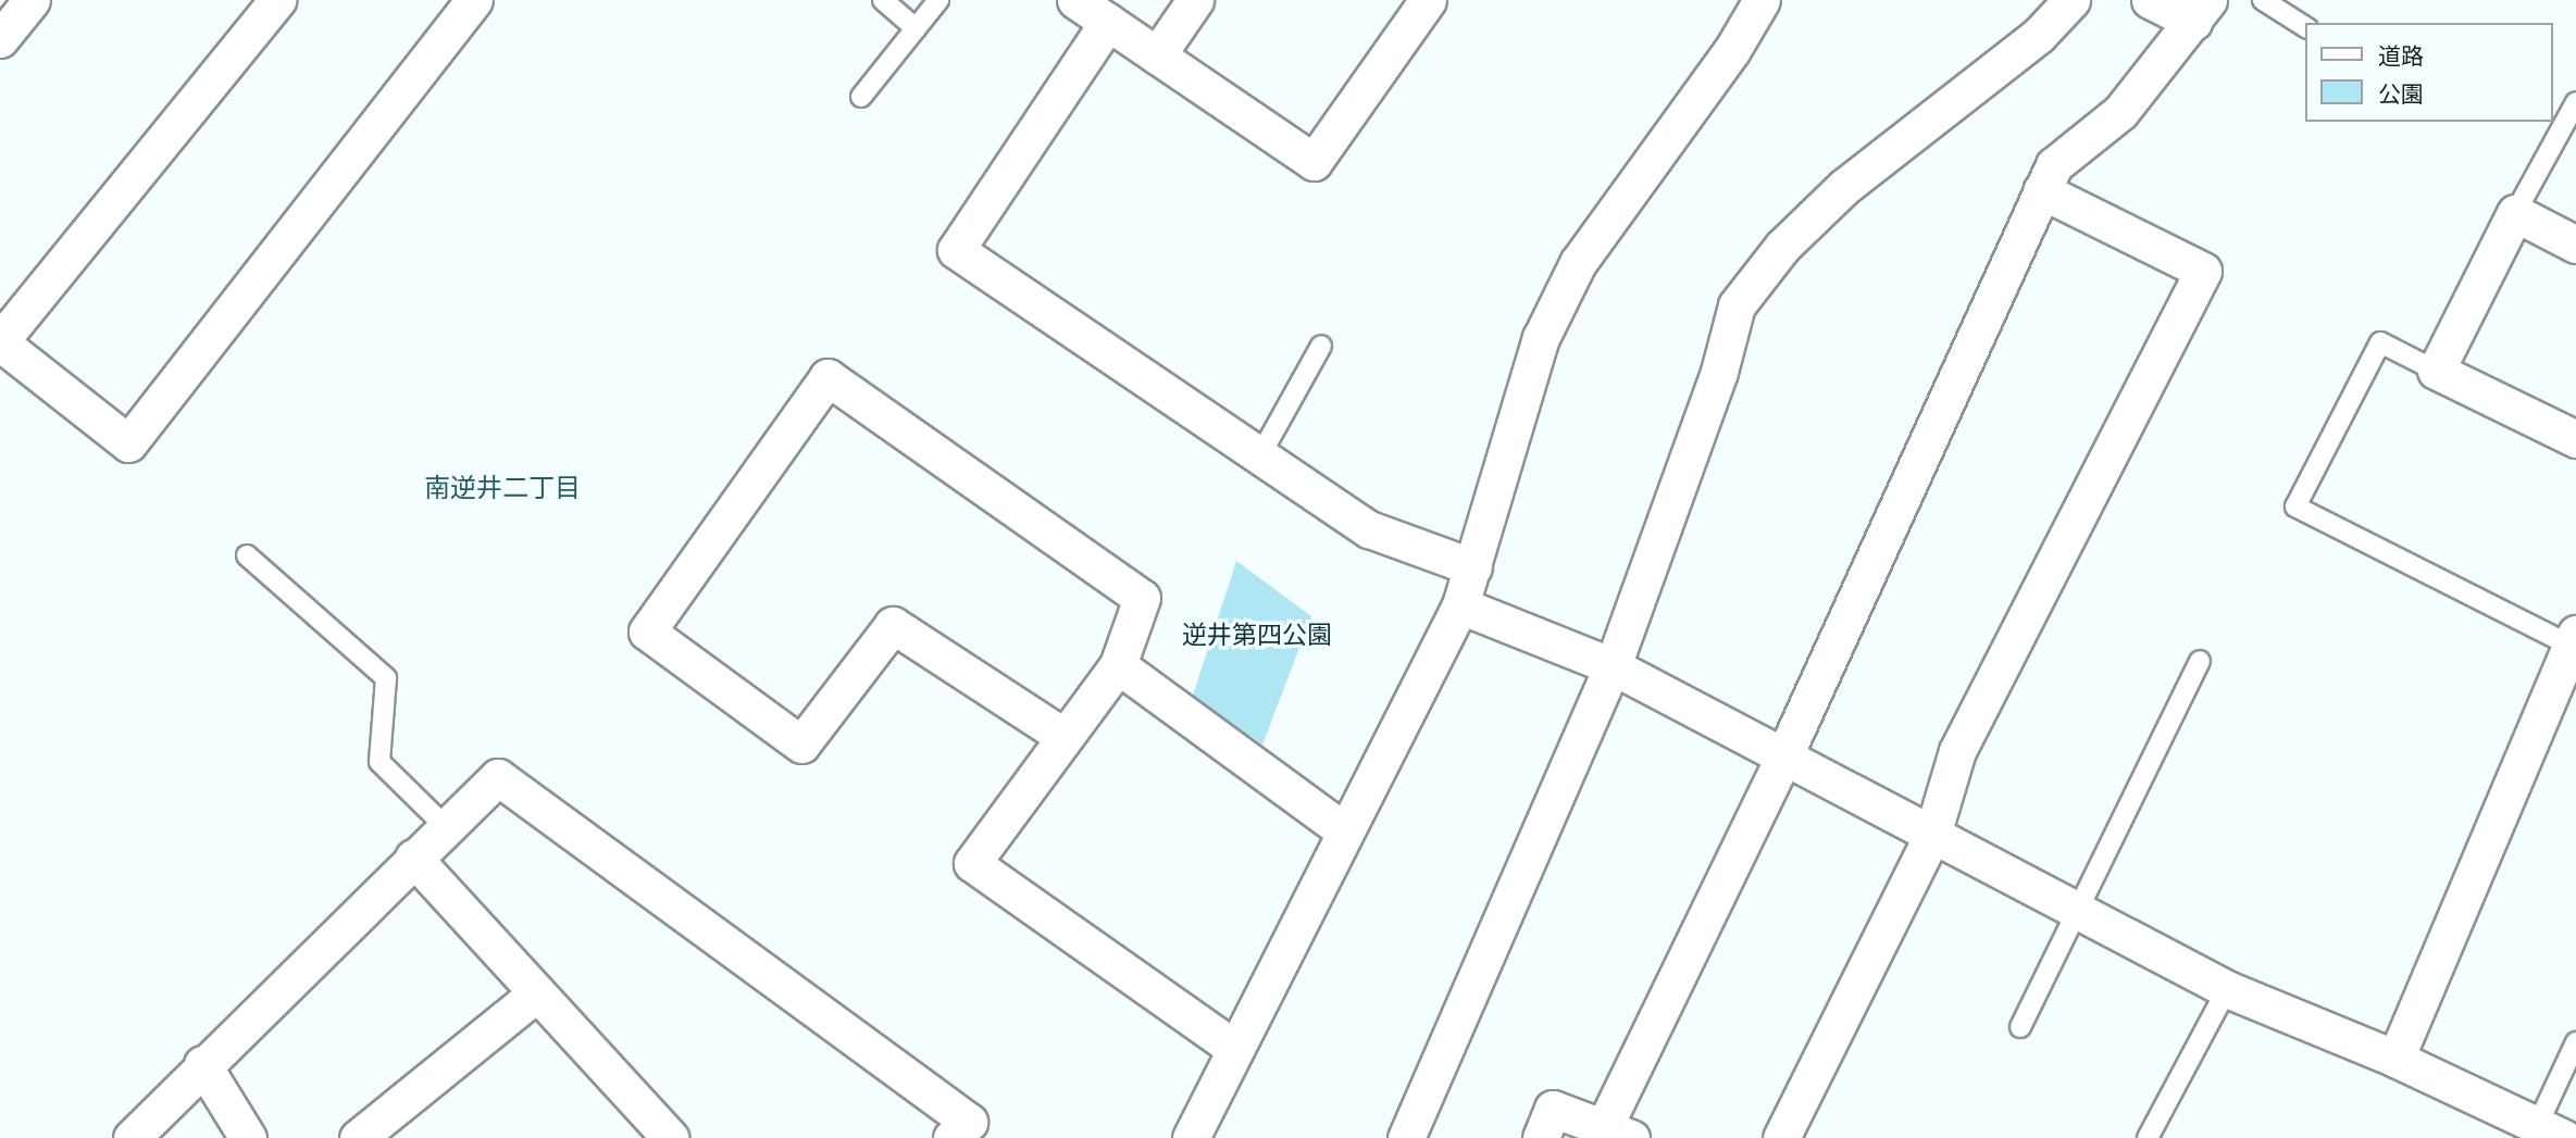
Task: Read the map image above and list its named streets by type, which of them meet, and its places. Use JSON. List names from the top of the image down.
{
  "districts": ["南逆井二丁目"],
  "parks": ["逆井第四公園"],
  "legend": ["道路", "公園"]
}
